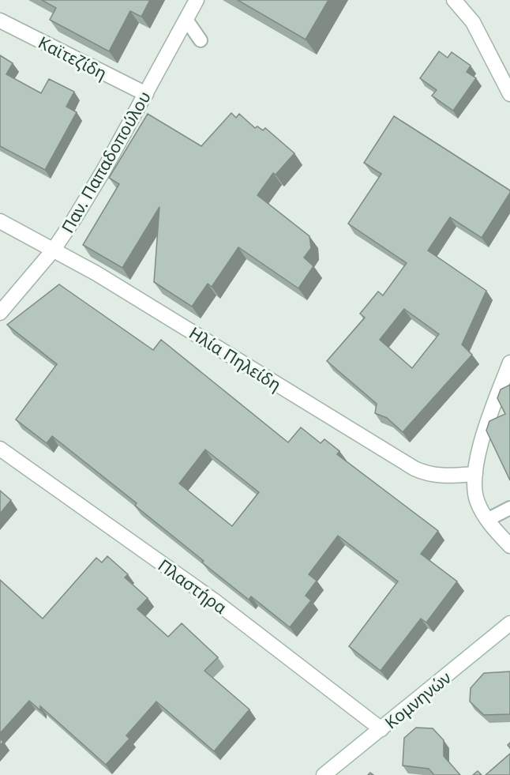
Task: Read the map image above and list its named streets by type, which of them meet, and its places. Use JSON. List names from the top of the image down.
{
  "streets": {
    "street": [
      "Καϊτεζίδη",
      "Παν. Παπαδοπούλου",
      "Ηλία Πηλείδη",
      "Πλαστήρα",
      "Κομνηνών"
    ]
  },
  "crossings": [
    ["Καϊτεζίδη", "Παν. Παπαδοπούλου"],
    ["Παν. Παπαδοπούλου", "Ηλία Πηλείδη"],
    ["Πλαστήρα", "Κομνηνών"]
  ]
}
